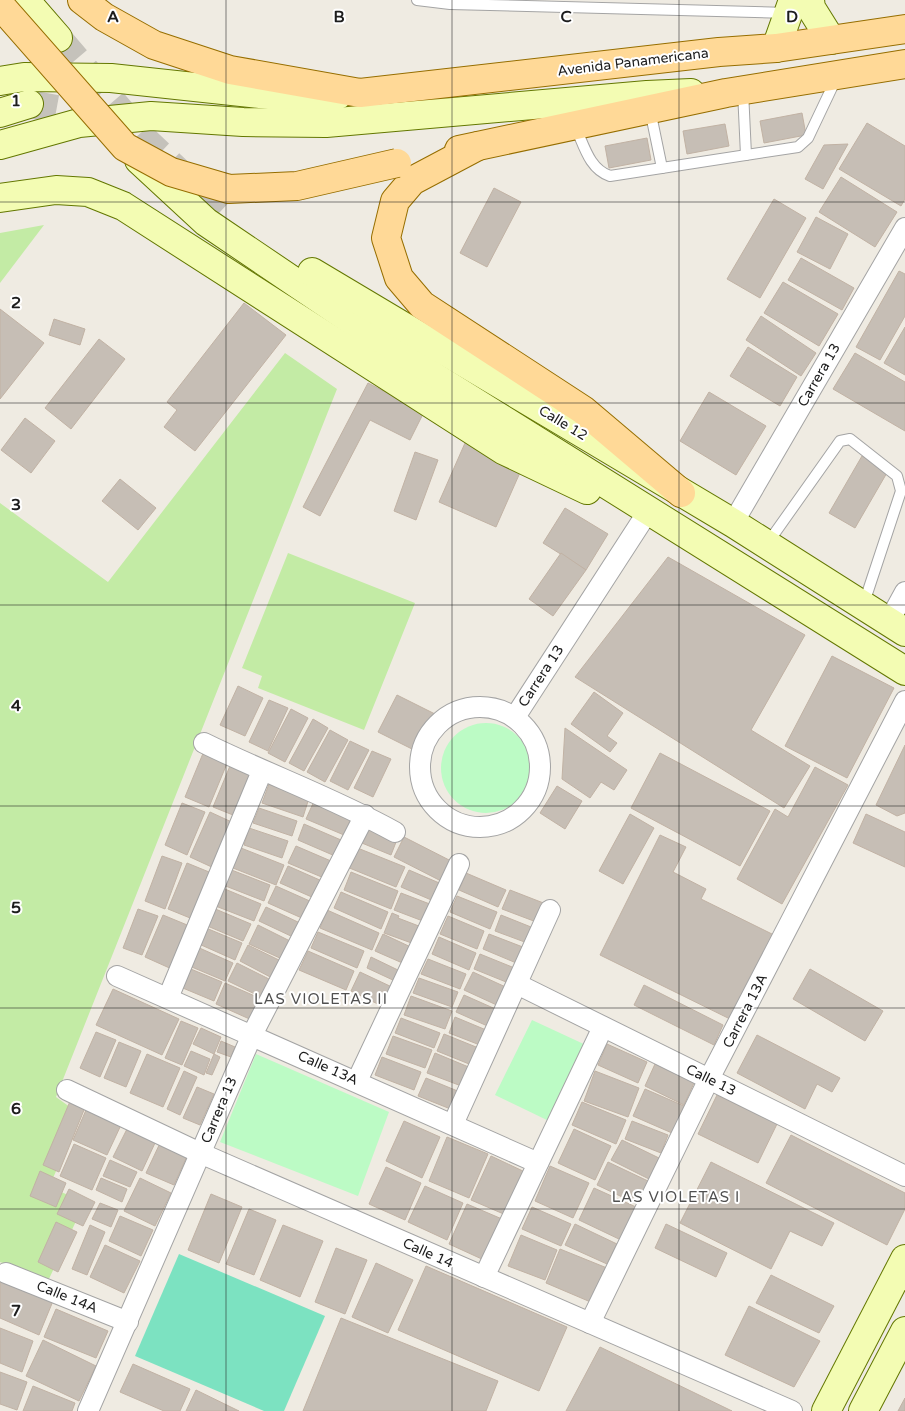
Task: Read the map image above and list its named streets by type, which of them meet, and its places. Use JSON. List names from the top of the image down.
{
  "streets": {
    "main road": ["Avenida Panamericana", "Calle 12"],
    "street": [
      "Carrera 13",
      "Carrera 13A",
      "Calle 13A",
      "Calle 13",
      "Calle 14",
      "Calle 14A"
    ]
  },
  "crossings": [
    ["Carrera 13", "Calle 12"],
    ["Carrera 13", "Calle 13A"],
    ["Carrera 13", "Calle 14"],
    ["Carrera 13", "Calle 14A"],
    ["Carrera 13A", "Calle 13"],
    ["Carrera 13A", "Calle 14"]
  ],
  "districts": ["LAS VIOLETAS II", "LAS VIOLETAS I"],
  "grid": {
    "columns": [
      "A",
      "B",
      "C",
      "D"
    ],
    "rows": [
      "1",
      "2",
      "3",
      "4",
      "5",
      "6",
      "7"
    ]
  }
}
